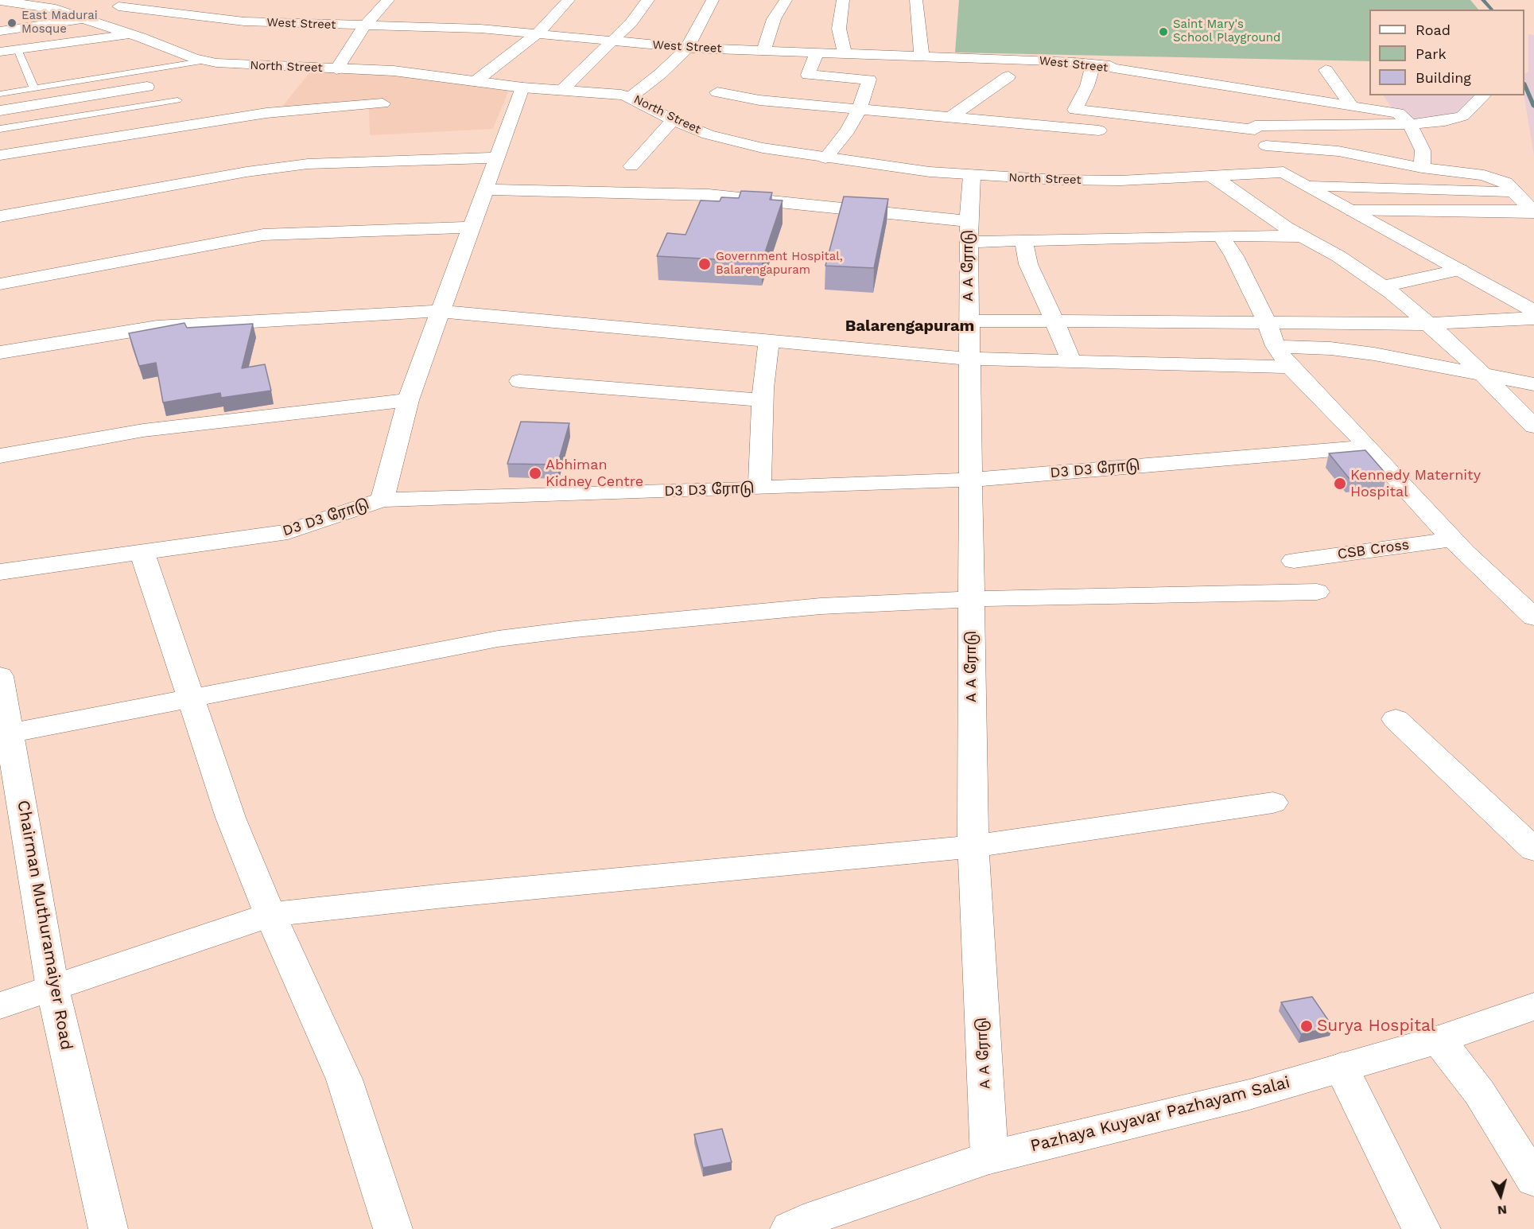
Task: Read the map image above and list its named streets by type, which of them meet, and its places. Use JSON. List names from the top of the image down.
{
  "streets": {
    "street": [
      "West Street",
      "North Street",
      "A A ரோடு",
      "D3 D3 ரோடு",
      "CSB Cross",
      "Chairman Muthuramaiyer Road",
      "Pazhaya Kuyavar Pazhayam Salai"
    ]
  },
  "crossings": [
    ["North Street", "A A ரோடு"],
    ["A A ரோடு", "D3 D3 ரோடு"],
    ["A A ரோடு", "Pazhaya Kuyavar Pazhayam Salai"]
  ],
  "districts": ["Balarengapuram"],
  "places": [
    "East Madurai Mosque",
    "Saint Mary's School Playground",
    "Government Hospital, Balarengapuram",
    "Abhiman Kidney Centre",
    "Kennedy Maternity Hospital",
    "Surya Hospital"
  ],
  "legend": ["Road", "Park", "Building"],
  "north": "bottom"
}
